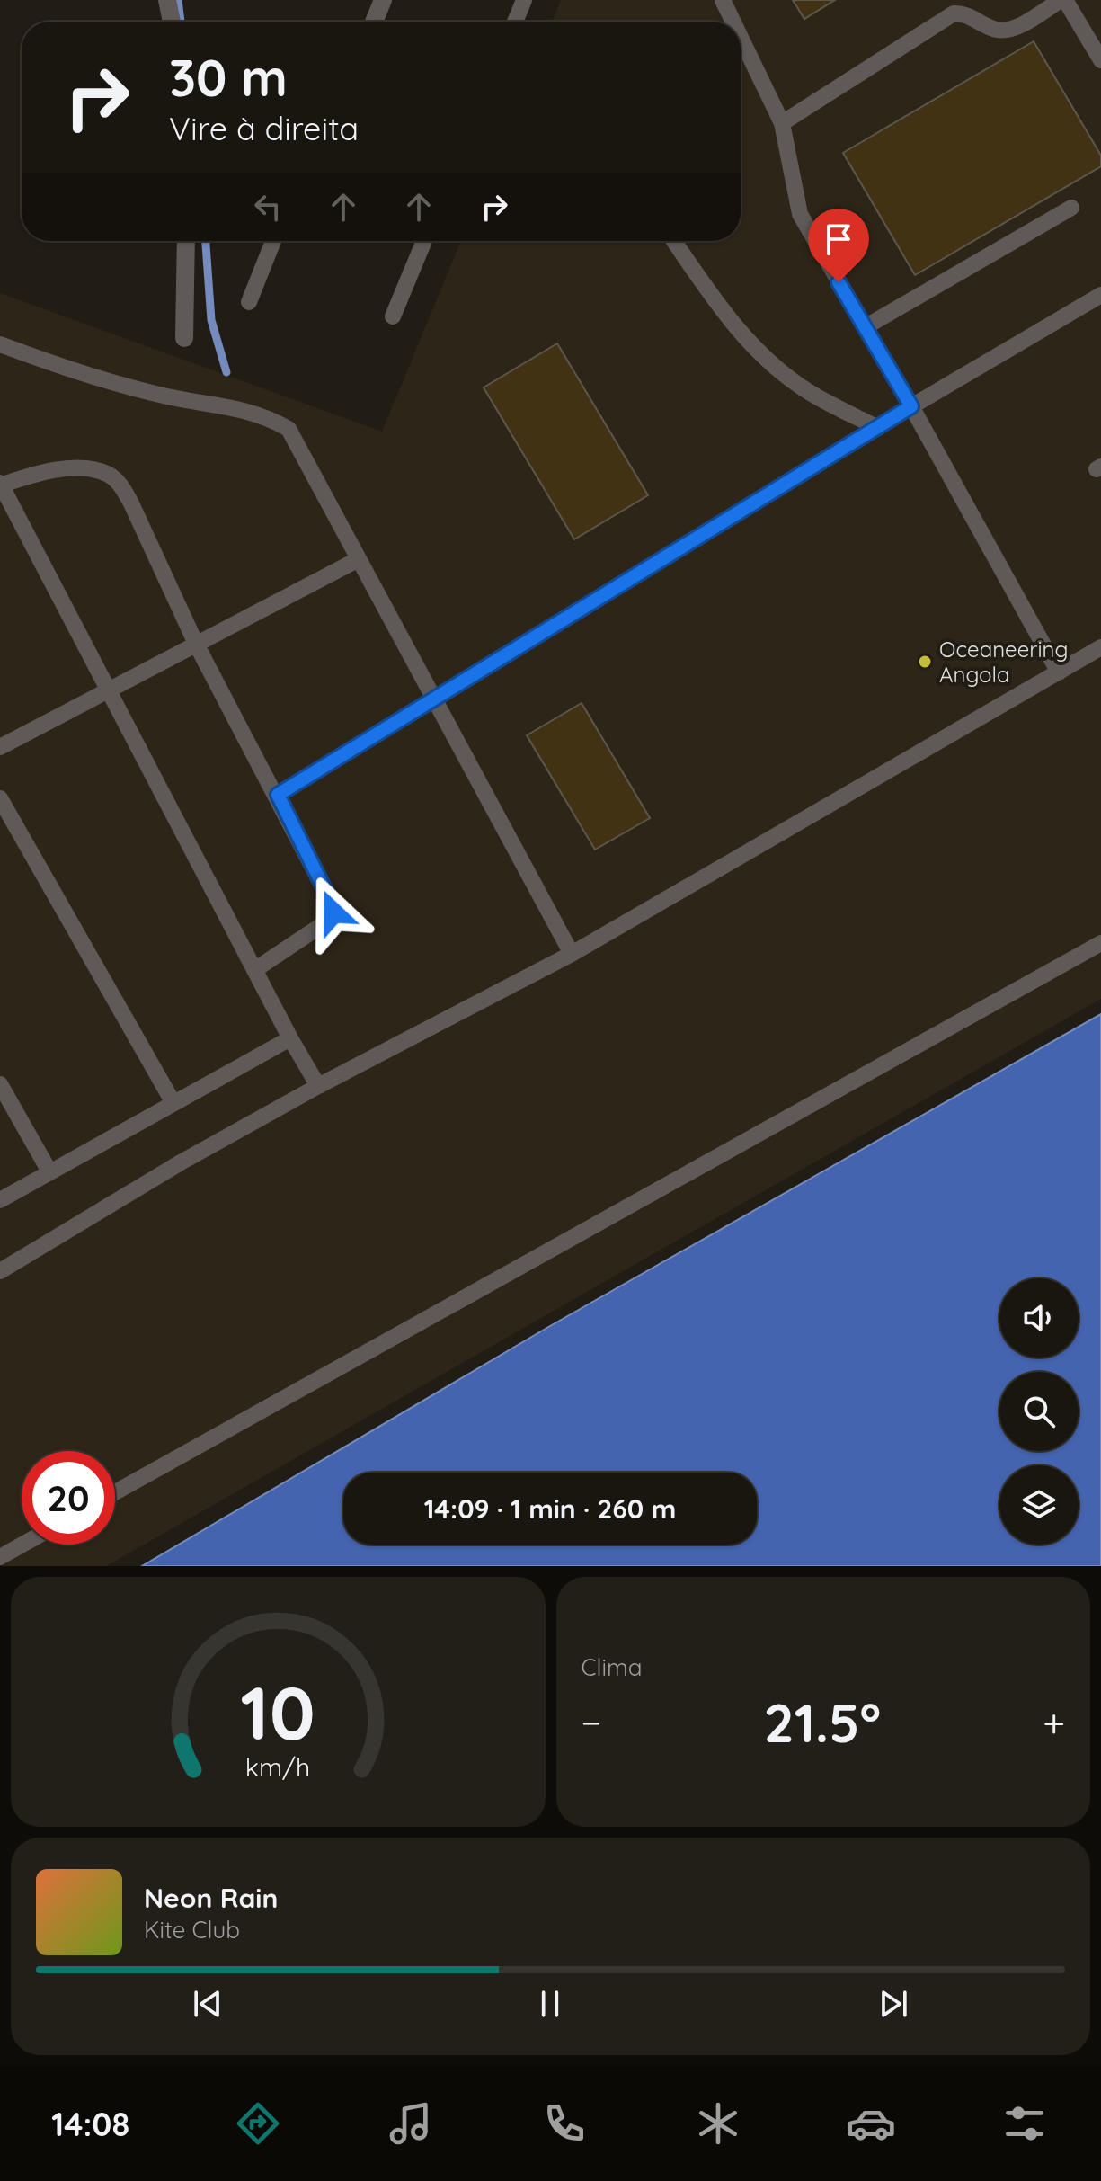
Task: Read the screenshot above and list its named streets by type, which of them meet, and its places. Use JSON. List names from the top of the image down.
{
  "places": ["Oceaneering Angola"],
  "page": {
    "turn": ["30 m", "Vire à direita"],
    "limit": "20",
    "trip": "14:09 · 1 min · 260 m",
    "tile": "Clima",
    "heat": ["−", "21.5°", "+"],
    "song": ["Neon Rain", "Kite Club"],
    "tabs": "14:08",
    "gauge": ["10", "km/h"]
  }
}
